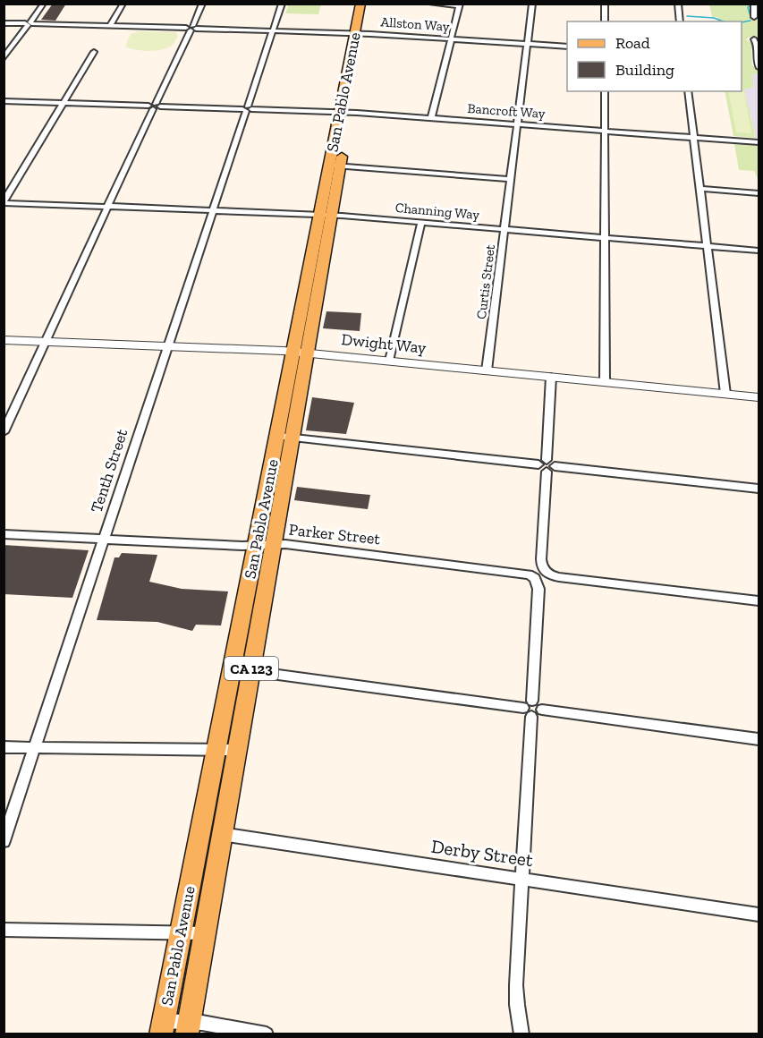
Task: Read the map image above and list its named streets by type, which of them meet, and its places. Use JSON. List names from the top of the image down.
{
  "streets": {
    "main road": ["San Pablo Avenue", "CA 123"],
    "street": [
      "Allston Way",
      "Bancroft Way",
      "Channing Way",
      "Curtis Street",
      "Dwight Way",
      "Tenth Street",
      "Parker Street",
      "Derby Street"
    ]
  },
  "crossings": [
    ["Allston Way", "San Pablo Avenue"],
    ["Allston Way", "Curtis Street"],
    ["Allston Way", "Tenth Street"],
    ["San Pablo Avenue", "Bancroft Way"],
    ["San Pablo Avenue", "Channing Way"],
    ["San Pablo Avenue", "Dwight Way"],
    ["San Pablo Avenue", "Parker Street"],
    ["San Pablo Avenue", "Derby Street"],
    ["Bancroft Way", "Curtis Street"],
    ["Bancroft Way", "Tenth Street"],
    ["Channing Way", "Curtis Street"],
    ["Channing Way", "Tenth Street"],
    ["Curtis Street", "Dwight Way"],
    ["Dwight Way", "Tenth Street"],
    ["Tenth Street", "Parker Street"]
  ],
  "legend": ["Road", "Building"]
}
